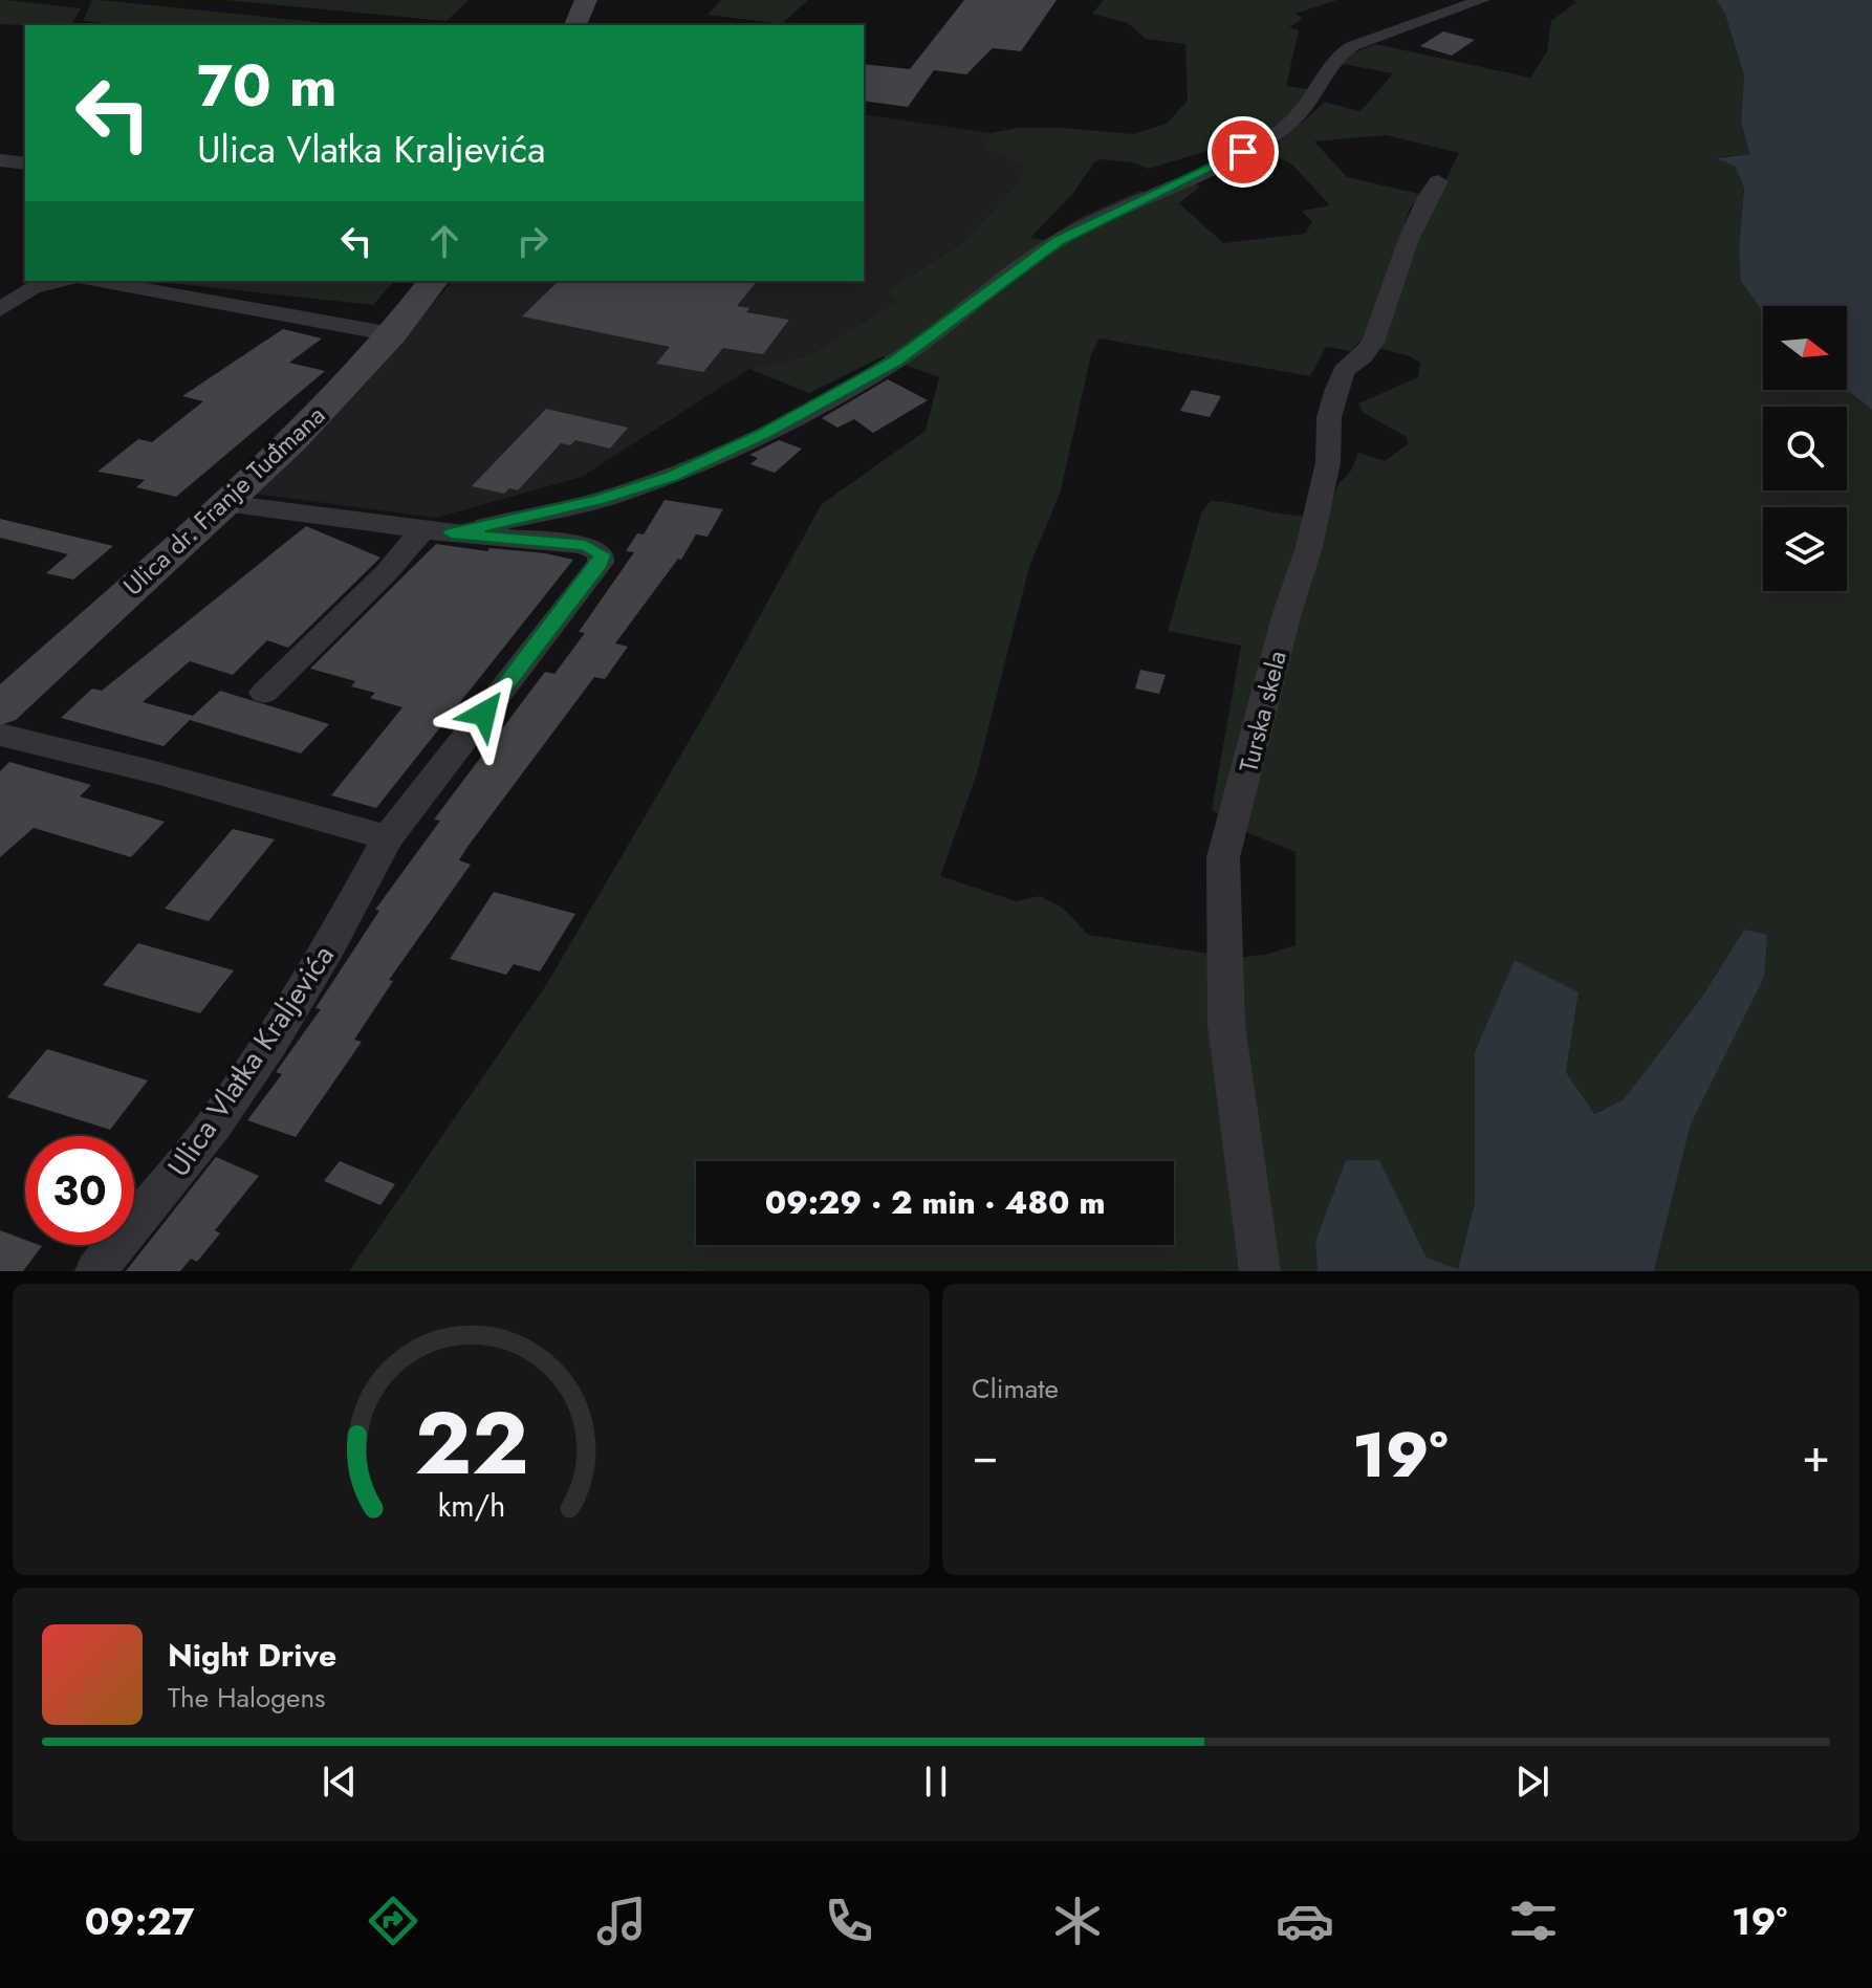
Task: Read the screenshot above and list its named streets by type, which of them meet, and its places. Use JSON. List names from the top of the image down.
{
  "streets": {
    "main road": ["Ulica dr. Franje Tuđmana"],
    "street": ["Turska skela", "Ulica Vlatka Kraljevića"]
  },
  "crossings": [
    ["Ulica dr. Franje Tuđmana", "Ulica Vlatka Kraljevića"]
  ],
  "north": "right",
  "page": {
    "turn": ["70 m", "Ulica Vlatka Kraljevića"],
    "limit": "30",
    "trip": "09:29 · 2 min · 480 m",
    "tile": "Climate",
    "heat": ["−", "19°", "+"],
    "song": ["Night Drive", "The Halogens"],
    "tabs": ["09:27", "19°"],
    "gauge": ["22", "km/h"]
  }
}
